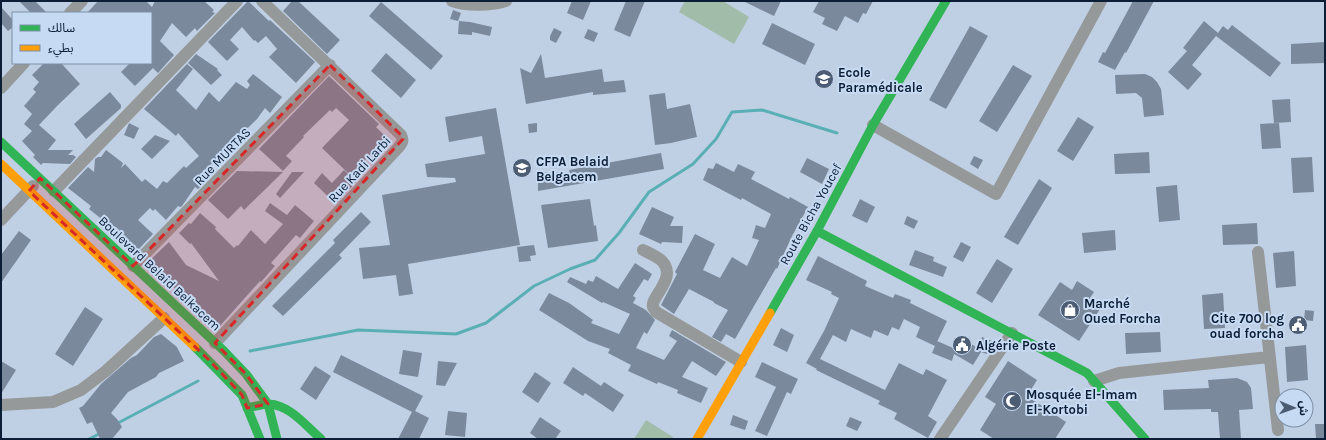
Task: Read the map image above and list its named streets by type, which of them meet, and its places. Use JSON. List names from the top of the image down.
{
  "streets": {
    "main road": ["Route Bicha Youcef", "Boulevard Belaid Belkacem"],
    "street": ["Rue MURTAS", "Rue Kadi Larbi"]
  },
  "crossings": [
    ["Rue MURTAS", "Rue Kadi Larbi"],
    ["Rue MURTAS", "Boulevard Belaid Belkacem"],
    ["Rue Kadi Larbi", "Boulevard Belaid Belkacem"]
  ],
  "places": {
    "school or university": ["Ecole Paramédicale", "CFPA Belaid Belgacem"],
    "shop": ["Marché Oued Forcha"],
    "public building": ["Cite 700 log ouad forcha", "Algérie Poste"],
    "mosque": ["Mosquée El-Imam El-Kortobi"]
  },
  "legend": ["سالك", "بطيء"],
  "north": "right"
}
